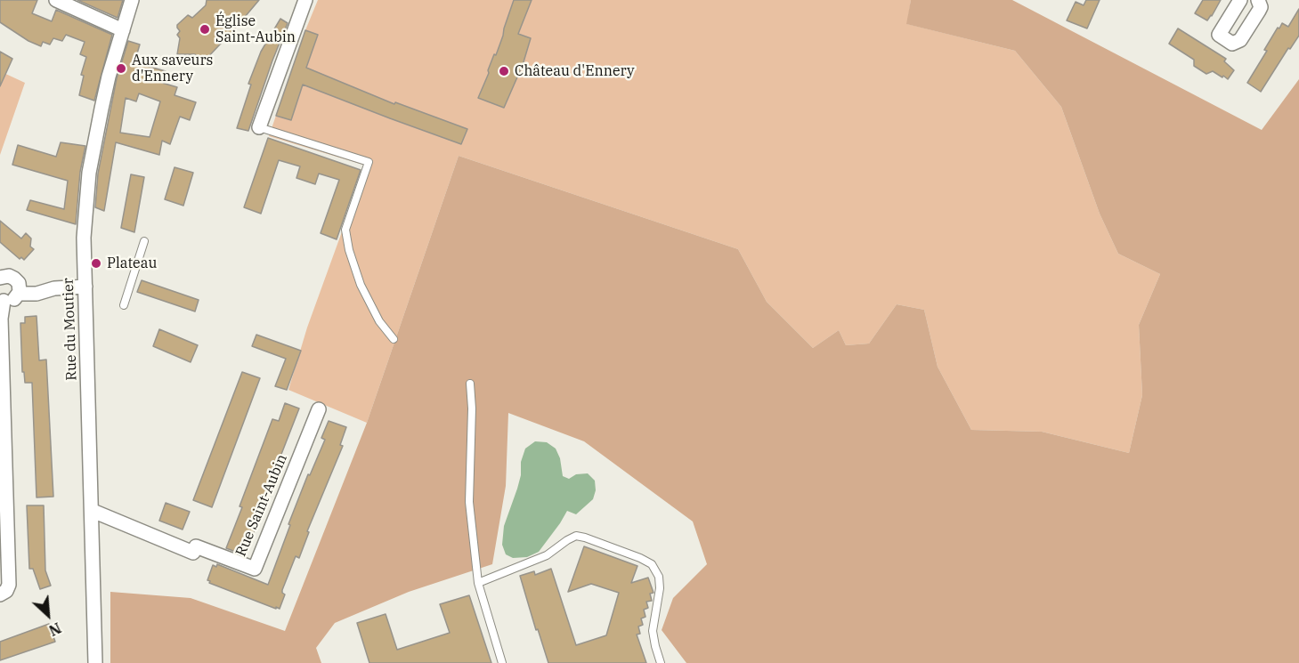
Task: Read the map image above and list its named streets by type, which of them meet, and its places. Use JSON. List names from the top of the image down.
{
  "streets": {
    "street": ["Rue du Moutier", "Rue Saint-Aubin"]
  },
  "crossings": [
    ["Rue du Moutier", "Rue Saint-Aubin"]
  ],
  "places": [
    "Église Saint-Aubin",
    "Aux saveurs d'Ennery",
    "Château d'Ennery",
    "Plateau"
  ],
  "north": "bottom right"
}
